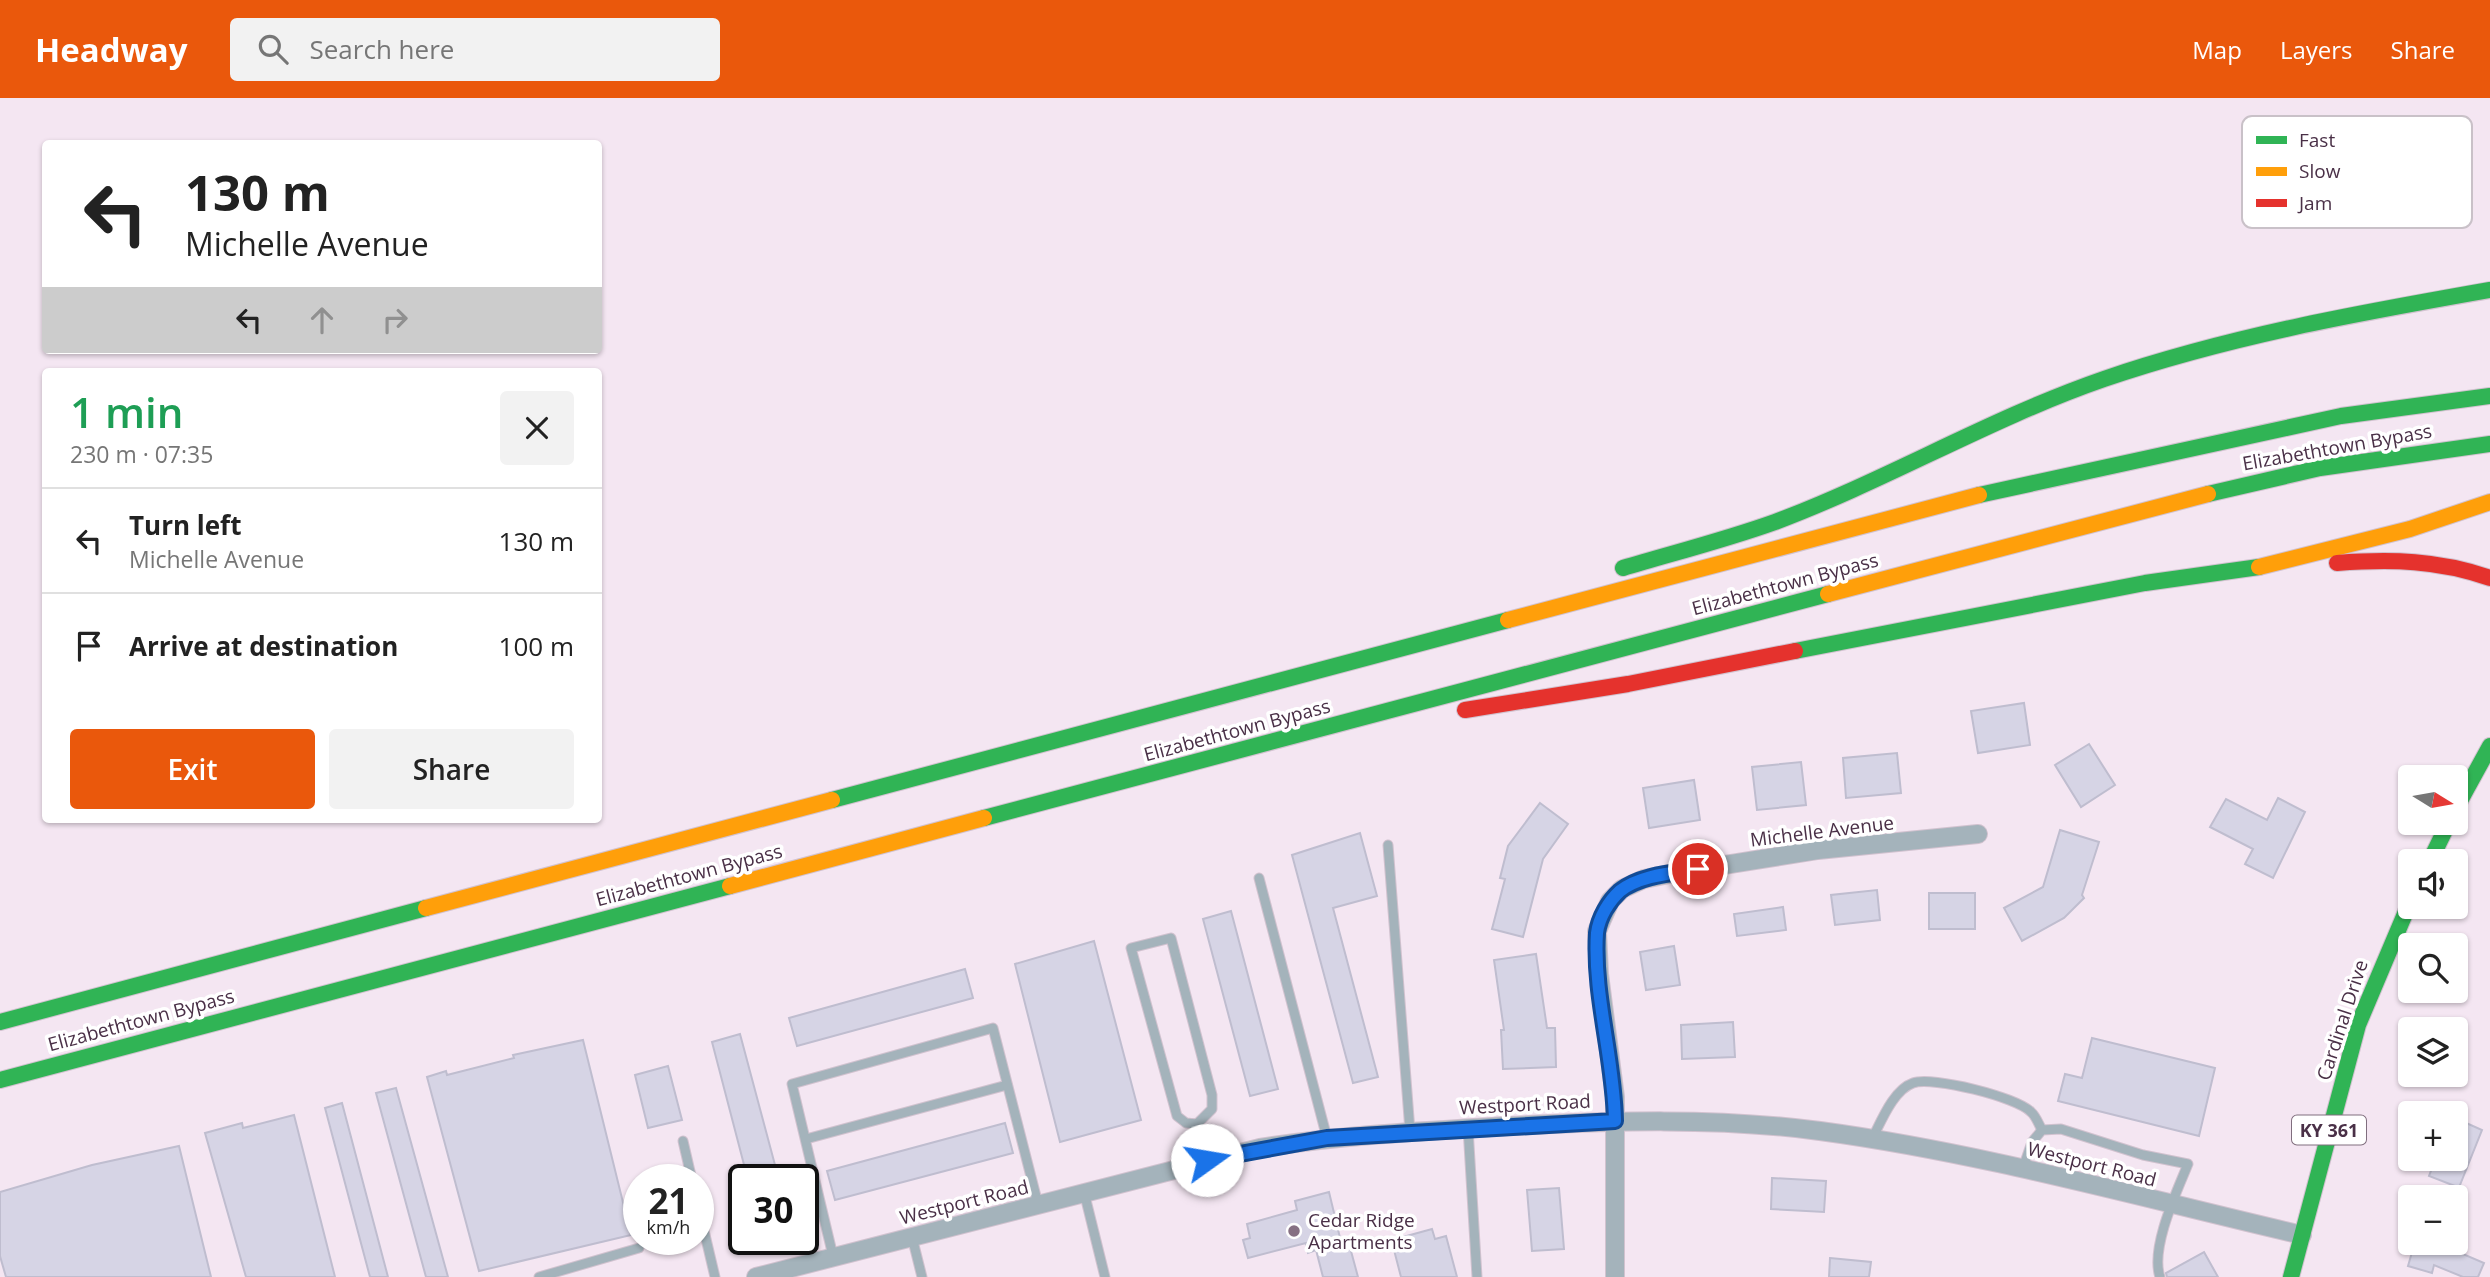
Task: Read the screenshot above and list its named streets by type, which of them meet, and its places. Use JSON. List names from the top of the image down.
{
  "streets": {
    "main road": ["Elizabethtown Bypass", "Cardinal Drive", "KY 361"],
    "street": ["Michelle Avenue", "Westport Road"]
  },
  "crossings": [
    ["Michelle Avenue", "Westport Road"],
    ["Cardinal Drive", "Westport Road"]
  ],
  "places": ["Cedar Ridge Apartments"],
  "legend": ["Fast", "Slow", "Jam"],
  "north": "right",
  "page": {
    "header": "Headway",
    "search": "Search here",
    "nav": ["Map", "Layers", "Share"],
    "turn": ["130 m", "Michelle Avenue"],
    "heading": ["1 min", "230 m · 07:35"],
    "list": [
      {
        "name": "Turn left",
        "note": "Michelle Avenue",
        "value": "130 m"
      },
      {
        "name": "Arrive at destination",
        "value": "100 m"
      }
    ],
    "buttons": ["Exit", "Share"],
    "map_buttons": ["+", "−"],
    "speed": "21 km/h",
    "limit": "30"
  }
}
